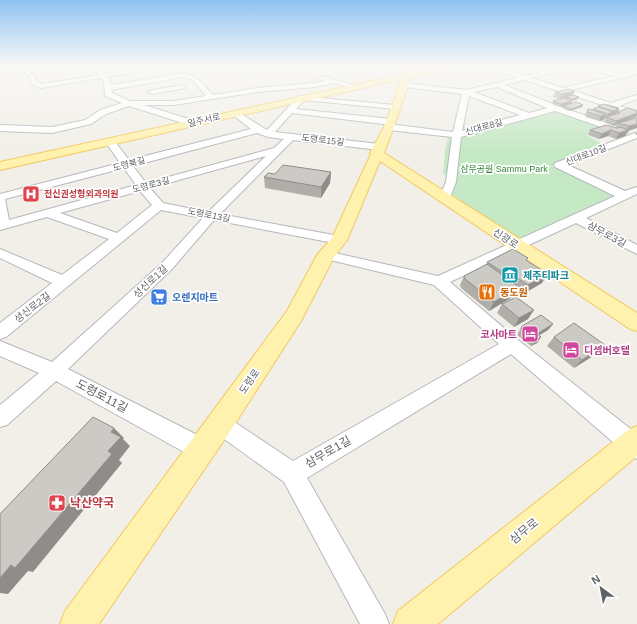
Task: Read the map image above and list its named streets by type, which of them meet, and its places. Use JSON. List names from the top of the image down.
{
  "streets": {
    "main road": [
      "일주서로",
      "신광로",
      "도령로",
      "삼무로"
    ],
    "street": [
      "신대로8길",
      "도령로15길",
      "신대로10길",
      "도령북길",
      "도령로3길",
      "도령로13길",
      "삼무로3길",
      "성신로1길",
      "성신로2길",
      "도령로11길",
      "삼무로1길"
    ]
  },
  "crossings": [
    ["도령로15길", "도령북길"],
    ["도령로15길", "신광로"],
    ["도령로15길", "성신로1길"],
    ["도령로15길", "도령로"],
    ["도령로3길", "성신로1길"],
    ["도령로13길", "성신로1길"],
    ["도령로13길", "성신로2길"],
    ["도령로13길", "도령로"],
    ["신광로", "도령로"],
    ["성신로1길", "도령로11길"],
    ["도령로", "도령로11길"]
  ],
  "parks": ["삼무공원 Sammu Park"],
  "places": {
    "hospital": ["전신권성형외과의원"],
    "museum": ["제주티파크"],
    "restaurant": ["동도원"],
    "supermarket": ["오렌지마트"],
    "hotel": ["코사마트", "디셈버호텔"],
    "pharmacy": ["낙산약국"]
  },
  "north": "top left"
}
